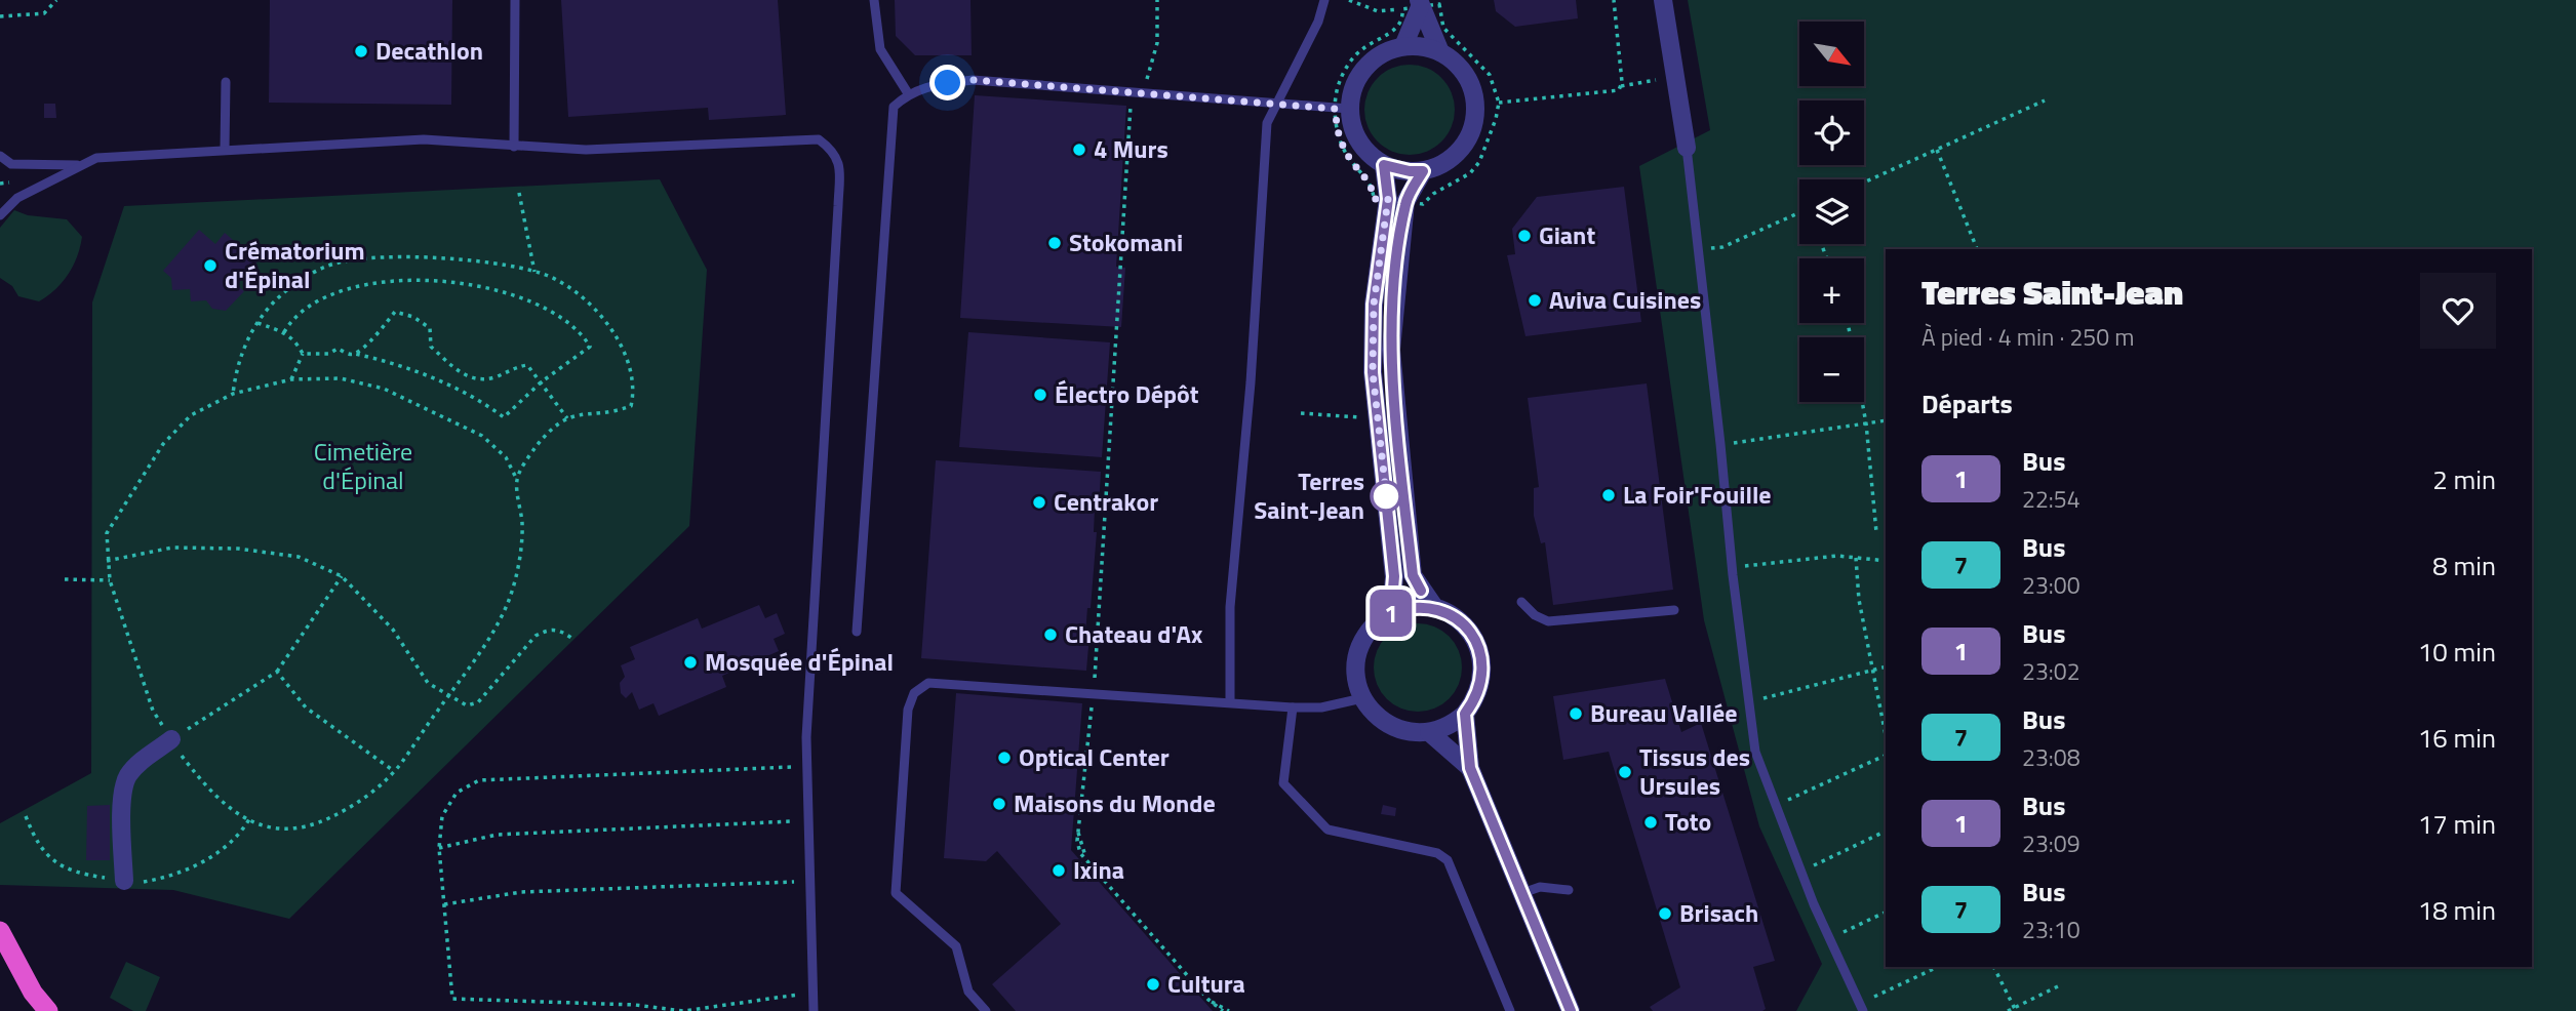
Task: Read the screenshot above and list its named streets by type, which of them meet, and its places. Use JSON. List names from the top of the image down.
{
  "parks": ["Cimetière d'Épinal"],
  "places": [
    "Decathlon",
    "4 Murs",
    "Giant",
    "Stokomani",
    "Crématorium d'Épinal",
    "Aviva Cuisines",
    "Électro Dépôt",
    "La Foir'Fouille",
    "Terres Saint-Jean",
    "Centrakor",
    "Chateau d'Ax",
    "Mosquée d'Épinal",
    "Bureau Vallée",
    "Optical Center",
    "Tissus des Ursules",
    "Maisons du Monde",
    "Toto",
    "Ixina",
    "Brisach",
    "Cultura"
  ],
  "lines": ["bus line 1"],
  "north": "bottom right",
  "page": {
    "on_map": "1",
    "map_buttons": ["+", "−"],
    "heading": [
      ["Terres Saint-Jean", "À pied · 4 min · 250 m"],
      "Départs"
    ],
    "list": [
      {
        "mark": "1",
        "name": "Bus",
        "note": "22:54",
        "value": "2 min"
      },
      {
        "mark": "7",
        "name": "Bus",
        "note": "23:00",
        "value": "8 min"
      },
      {
        "mark": "1",
        "name": "Bus",
        "note": "23:02",
        "value": "10 min"
      },
      {
        "mark": "7",
        "name": "Bus",
        "note": "23:08",
        "value": "16 min"
      },
      {
        "mark": "1",
        "name": "Bus",
        "note": "23:09",
        "value": "17 min"
      },
      {
        "mark": "7",
        "name": "Bus",
        "note": "23:10",
        "value": "18 min"
      }
    ]
  }
}
